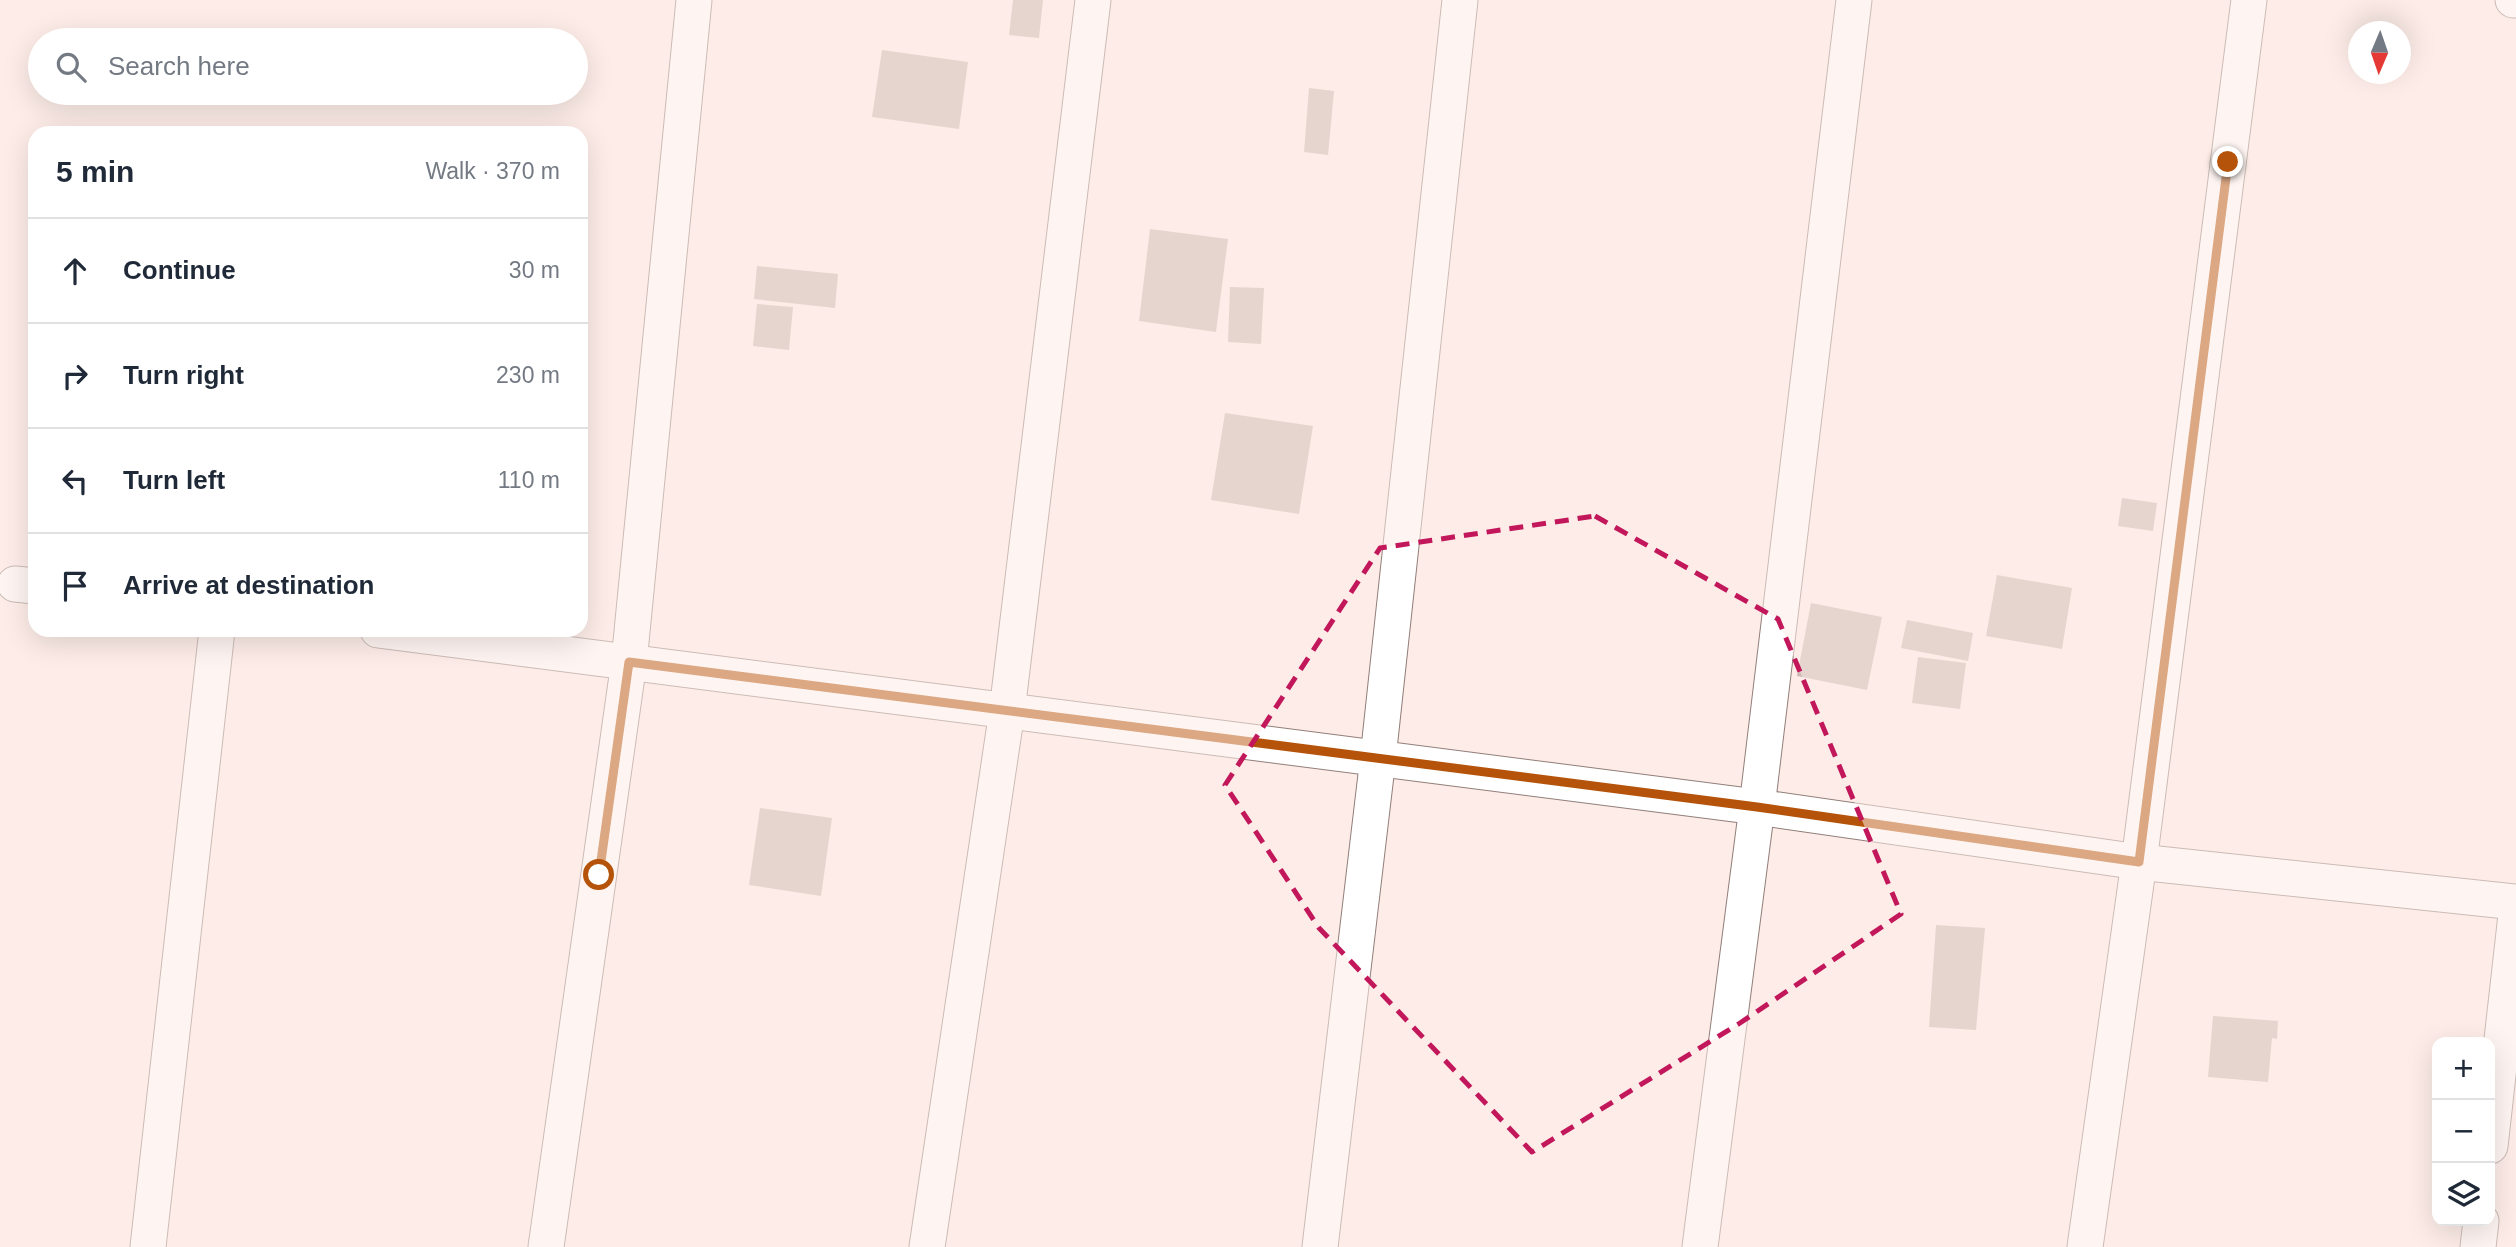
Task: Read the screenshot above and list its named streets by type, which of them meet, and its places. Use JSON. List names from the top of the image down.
{
  "north": "bottom",
  "page": {
    "search": "Search here",
    "heading": ["5 min", "Walk · 370 m"],
    "list": [
      ["Continue", "30 m"],
      ["Turn right", "230 m"],
      ["Turn left", "110 m"],
      "Arrive at destination"
    ],
    "map_buttons": ["+", "−"]
  }
}
